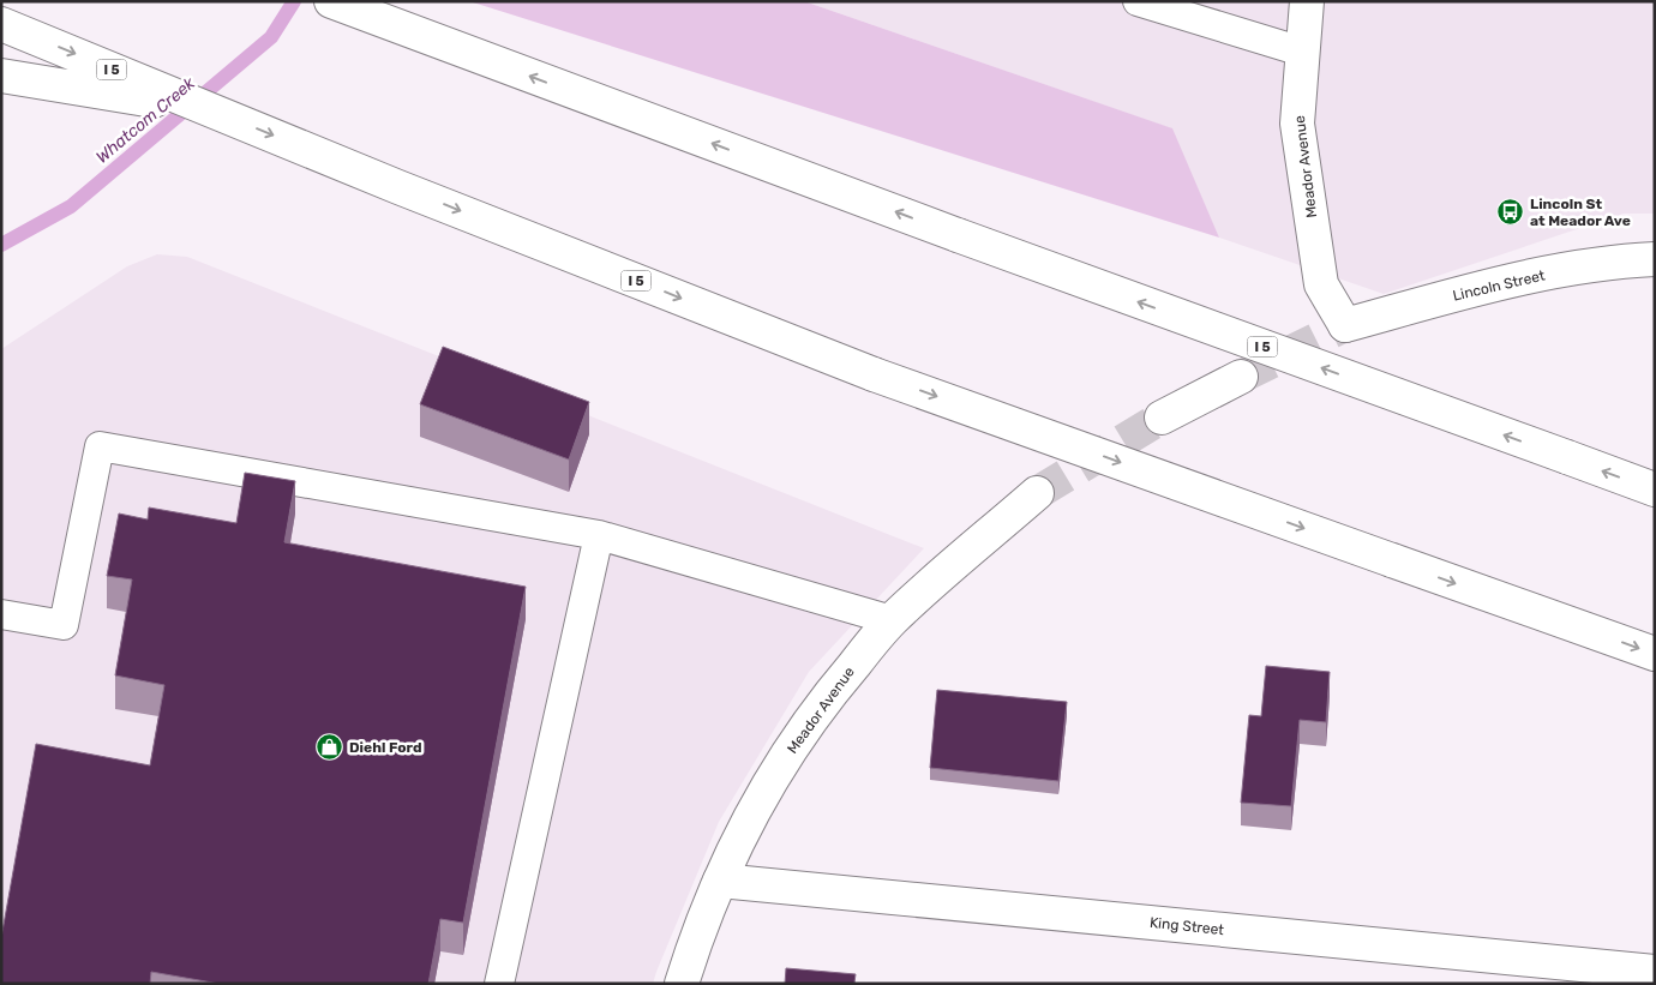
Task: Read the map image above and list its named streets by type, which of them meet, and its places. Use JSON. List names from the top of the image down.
{
  "streets": {
    "main road": [
      "I 5",
      "Meador Avenue",
      "Lincoln Street",
      "King Street"
    ]
  },
  "crossings": [
    ["Meador Avenue", "Lincoln Street"],
    ["Meador Avenue", "King Street"]
  ],
  "water": ["Whatcom Creek"],
  "places": {
    "bus stop": ["Lincoln St at Meador Ave"],
    "shop": ["Diehl Ford"]
  }
}
